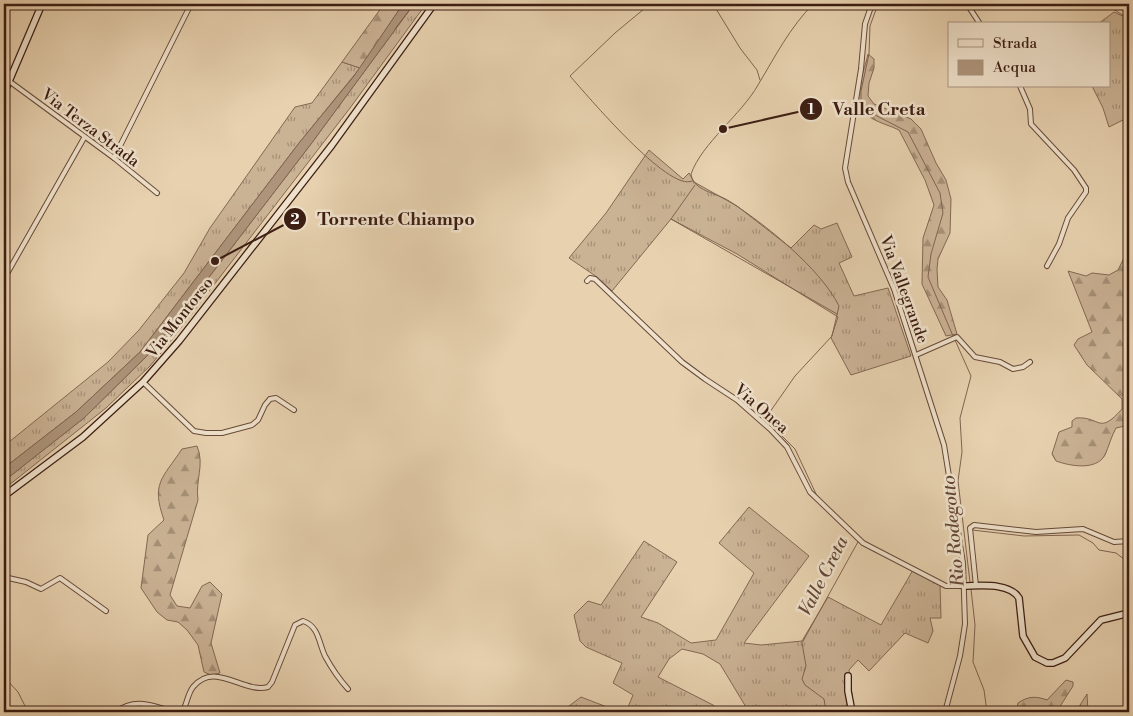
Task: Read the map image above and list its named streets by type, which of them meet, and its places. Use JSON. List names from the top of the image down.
{
  "streets": {
    "main road": ["Via Montorso"],
    "street": ["Via Terza Strada", "Via Vallegrande", "Via Onea"]
  },
  "crossings": [
    ["Via Vallegrande", "Via Onea"]
  ],
  "water": ["Rio Rodegotto", "Valle Creta"],
  "places": ["Valle Creta", "Torrente Chiampo"],
  "legend": ["Strada", "Acqua"]
}
